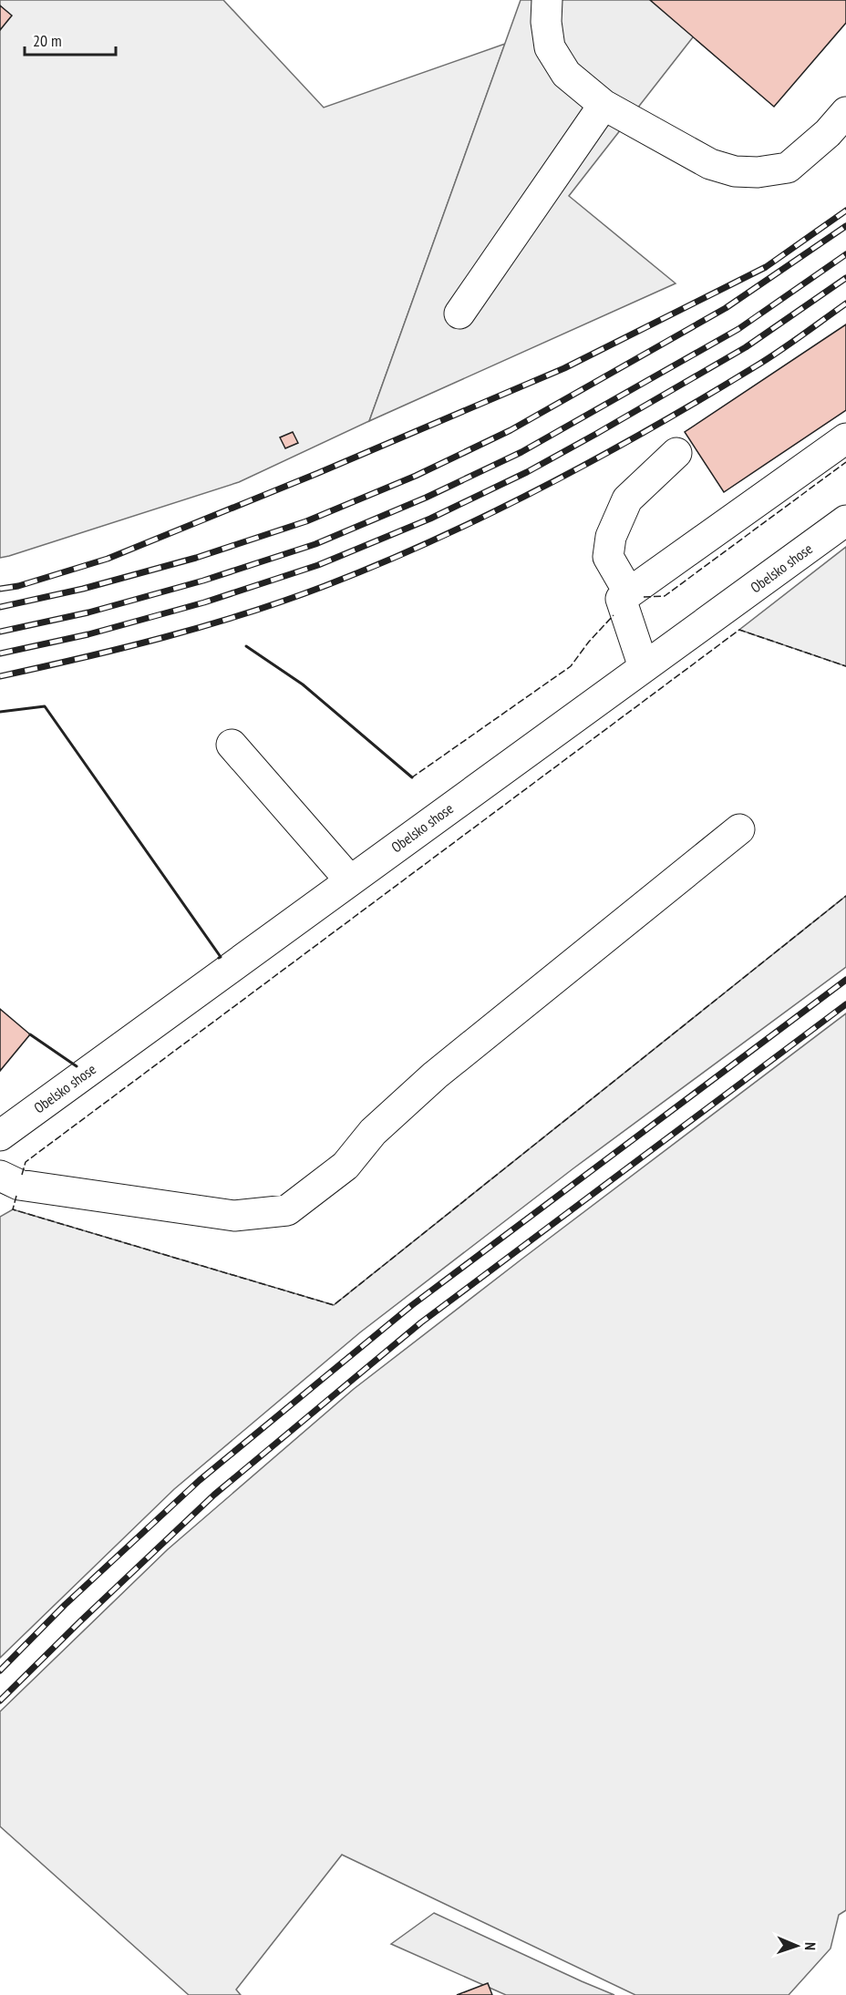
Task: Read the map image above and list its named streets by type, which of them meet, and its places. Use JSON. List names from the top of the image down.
{
  "streets": {
    "street": ["Obelsko shose"]
  },
  "scale_bar": "20 m",
  "north": "right"
}
